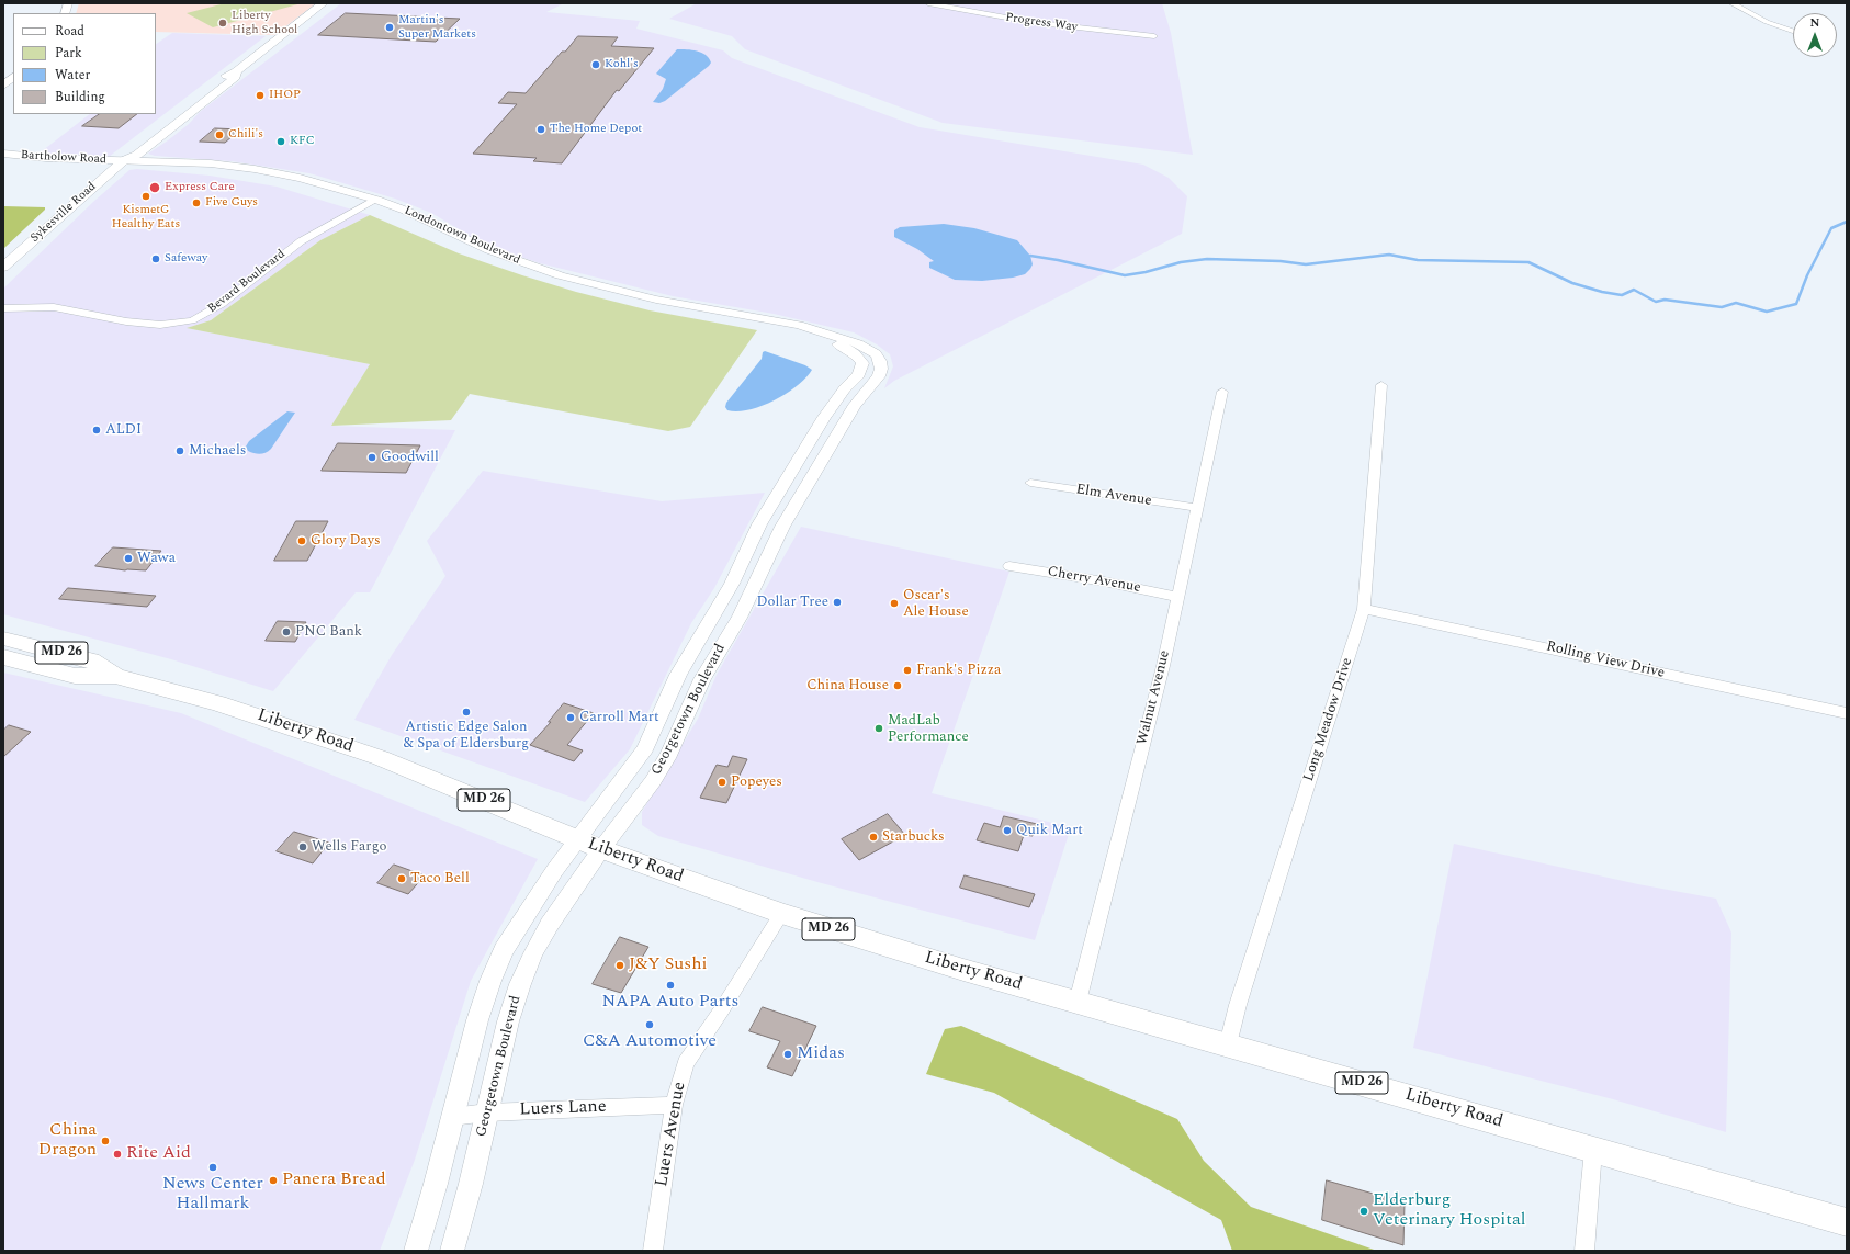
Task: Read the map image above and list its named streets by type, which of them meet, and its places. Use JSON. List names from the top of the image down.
{
  "streets": {
    "main road": ["Sykesville Road", "MD 26", "Liberty Road"],
    "street": [
      "Progress Way",
      "Bartholow Road",
      "Londontown Boulevard",
      "Bevard Boulevard",
      "Elm Avenue",
      "Cherry Avenue",
      "Rolling View Drive",
      "Walnut Avenue",
      "Georgetown Boulevard",
      "Long Meadow Drive",
      "Luers Lane",
      "Luers Avenue"
    ]
  },
  "crossings": [
    ["Bartholow Road", "Sykesville Road"],
    ["Bartholow Road", "Londontown Boulevard"],
    ["Sykesville Road", "Londontown Boulevard"],
    ["Londontown Boulevard", "Bevard Boulevard"],
    ["Londontown Boulevard", "Georgetown Boulevard"],
    ["Elm Avenue", "Walnut Avenue"],
    ["Cherry Avenue", "Walnut Avenue"],
    ["Rolling View Drive", "Long Meadow Drive"],
    ["Walnut Avenue", "Liberty Road"],
    ["Georgetown Boulevard", "Liberty Road"],
    ["Georgetown Boulevard", "Luers Lane"],
    ["Long Meadow Drive", "Liberty Road"],
    ["Liberty Road", "Luers Avenue"],
    ["Luers Lane", "Luers Avenue"]
  ],
  "places": [
    "Liberty High School",
    "Martin's Super Markets",
    "Kohl's",
    "IHOP",
    "The Home Depot",
    "Chili's",
    "KFC",
    "Express Care",
    "KismetG Healthy Eats",
    "Five Guys",
    "Safeway",
    "ALDI",
    "Michaels",
    "Goodwill",
    "Glory Days",
    "Wawa",
    "Dollar Tree",
    "Oscar's Ale House",
    "PNC Bank",
    "Frank's Pizza",
    "China House",
    "Artistic Edge Salon & Spa of Eldersburg",
    "Carroll Mart",
    "MadLab Performance",
    "Popeyes",
    "Quik Mart",
    "Starbucks",
    "Wells Fargo",
    "Taco Bell",
    "J&Y Sushi",
    "NAPA Auto Parts",
    "C&A Automotive",
    "Midas",
    "China Dragon",
    "Rite Aid",
    "News Center Hallmark",
    "Panera Bread",
    "Elderburg Veterinary Hospital"
  ],
  "legend": [
    "Road",
    "Park",
    "Water",
    "Building"
  ],
  "north": "top"
}
